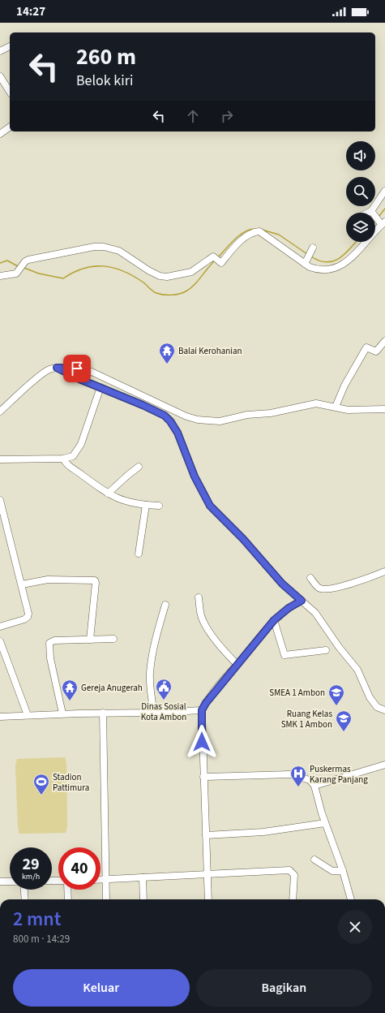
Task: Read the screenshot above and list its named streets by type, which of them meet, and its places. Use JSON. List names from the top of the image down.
{
  "places": {
    "temple": ["Balai Kerohanian", "Gereja Anugerah"],
    "public building": ["Dinas Sosial Kota Ambon"],
    "school or university": ["SMEA 1 Ambon", "Ruang Kelas SMK 1 Ambon"],
    "hospital": ["Puskermas Karang Panjang"],
    "sports": ["Stadion Pattimura"]
  },
  "page": {
    "status": "14:27",
    "turn": ["260 m", "Belok kiri"],
    "speed": "29 km/h",
    "limit": "40",
    "heading": ["2 mnt", "800 m · 14:29"],
    "buttons": ["Keluar", "Bagikan"]
  }
}
